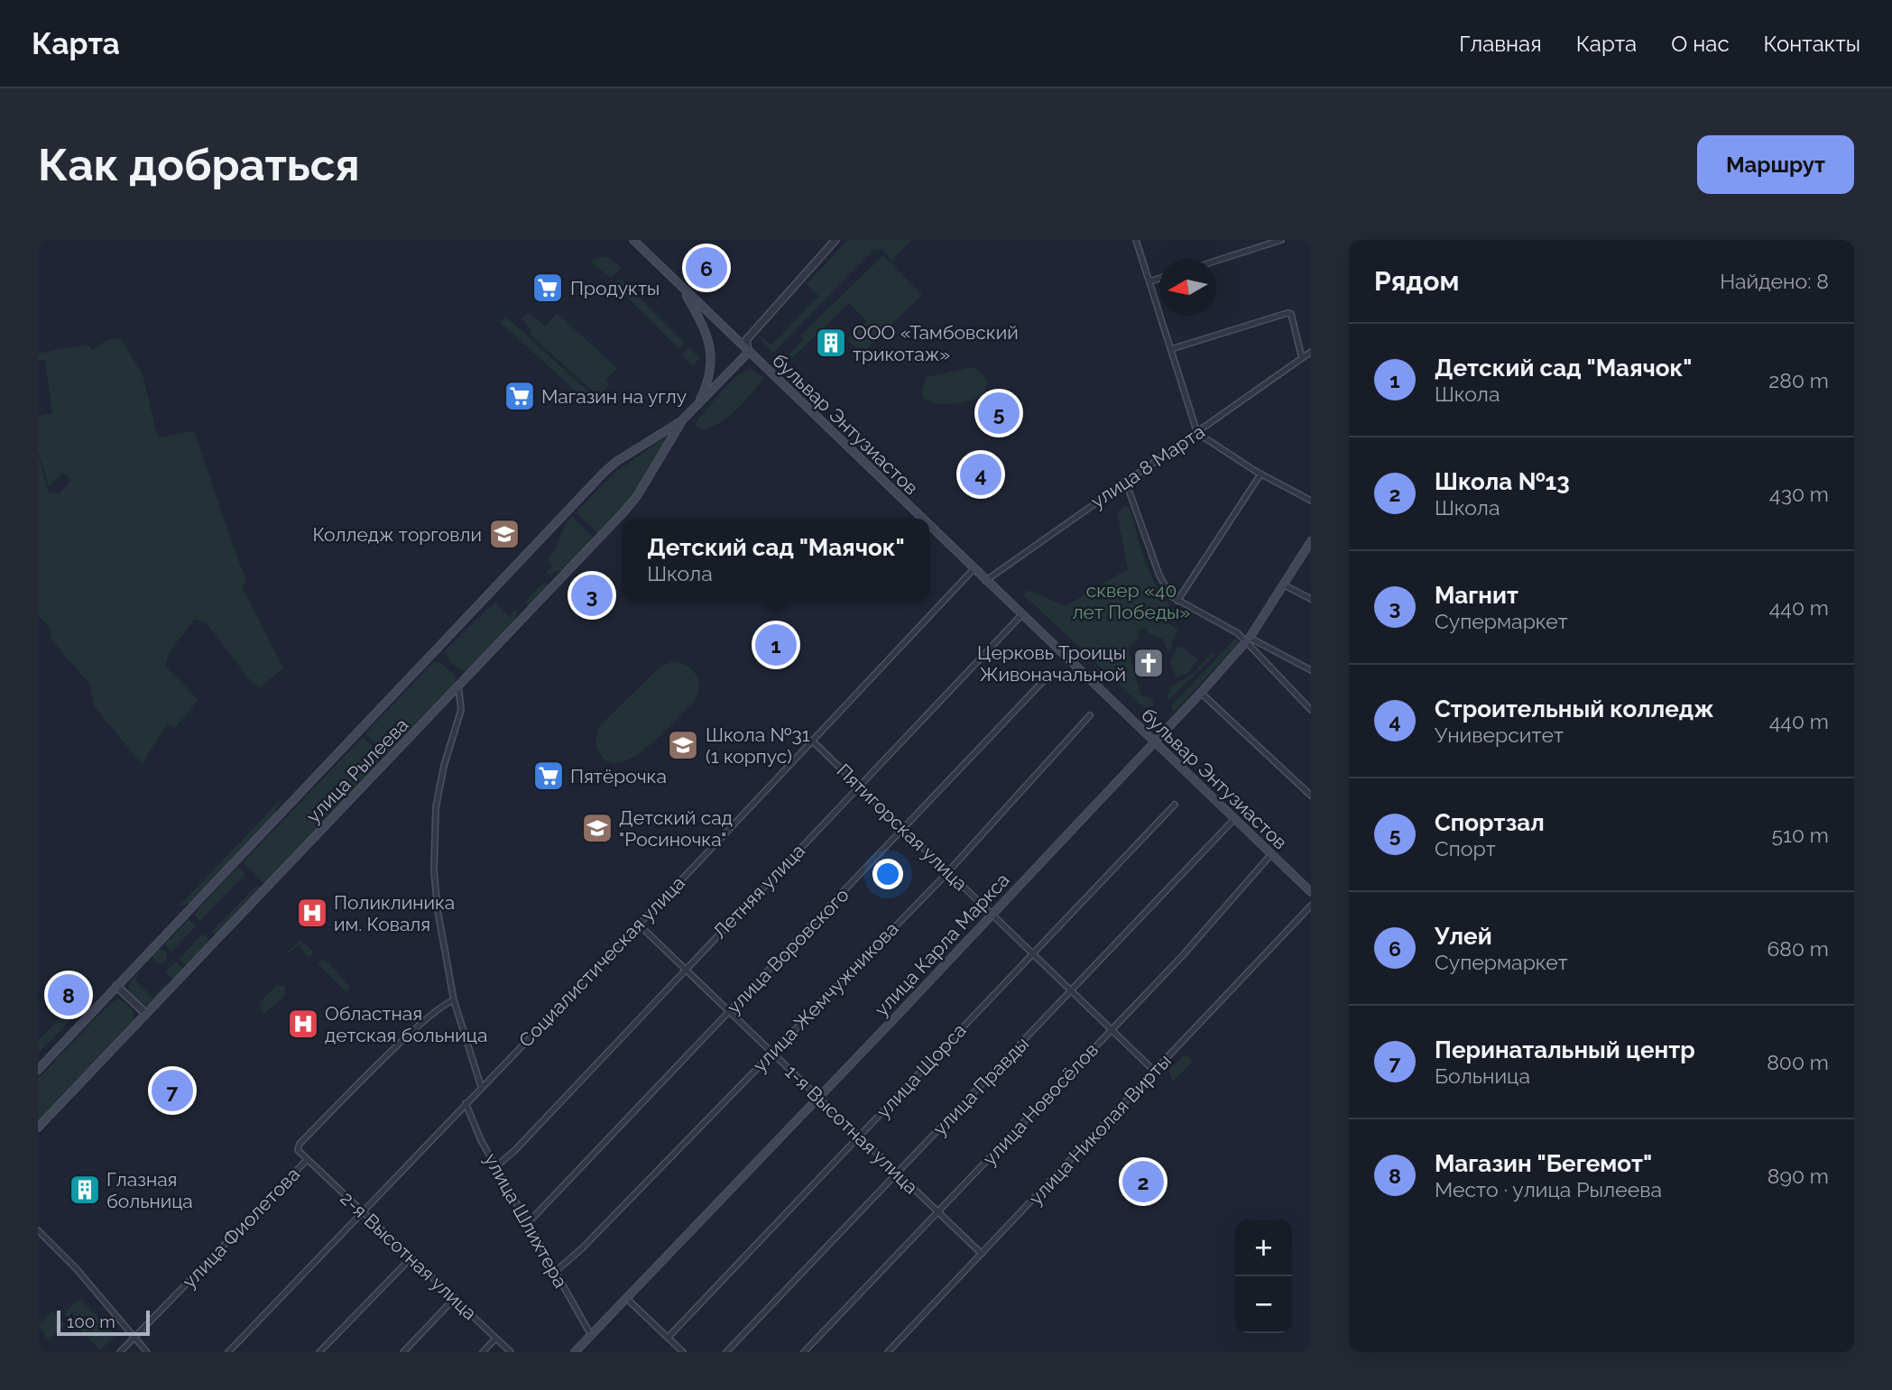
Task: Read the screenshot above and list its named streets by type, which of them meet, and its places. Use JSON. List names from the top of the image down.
{
  "streets": {
    "main road": ["бульвар Энтузиастов", "улица Рылеева", "улица Карла Маркса"],
    "street": [
      "улица 8 Марта",
      "Пятигорская улица",
      "Летняя улица",
      "улица Воровского",
      "Социалистическая улица",
      "улица Жемчужникова",
      "улица Щорса",
      "улица Правды",
      "улица Новосёлов",
      "1-я Высотная улица",
      "улица Николая Вирты",
      "улица Шлихтера",
      "улица Фиолетова",
      "2-я Высотная улица"
    ]
  },
  "crossings": [
    ["бульвар Энтузиастов", "улица 8 Марта"],
    ["бульвар Энтузиастов", "улица Рылеева"],
    ["бульвар Энтузиастов", "Летняя улица"],
    ["бульвар Энтузиастов", "улица Карла Маркса"],
    ["бульвар Энтузиастов", "Социалистическая улица"],
    ["бульвар Энтузиастов", "улица Правды"],
    ["бульвар Энтузиастов", "улица Новосёлов"],
    ["Пятигорская улица", "Летняя улица"],
    ["Пятигорская улица", "улица Карла Маркса"],
    ["Пятигорская улица", "улица Воровского"],
    ["Пятигорская улица", "Социалистическая улица"],
    ["Пятигорская улица", "улица Жемчужникова"],
    ["Пятигорская улица", "улица Щорса"],
    ["Пятигорская улица", "улица Правды"],
    ["Пятигорская улица", "улица Новосёлов"],
    ["Пятигорская улица", "улица Николая Вирты"],
    ["Летняя улица", "1-я Высотная улица"],
    ["Летняя улица", "улица Шлихтера"],
    ["улица Карла Маркса", "1-я Высотная улица"],
    ["улица Карла Маркса", "улица Шлихтера"],
    ["улица Воровского", "1-я Высотная улица"],
    ["улица Воровского", "улица Шлихтера"],
    ["Социалистическая улица", "1-я Высотная улица"],
    ["Социалистическая улица", "улица Шлихтера"],
    ["Социалистическая улица", "2-я Высотная улица"],
    ["улица Жемчужникова", "1-я Высотная улица"],
    ["улица Жемчужникова", "улица Шлихтера"],
    ["улица Щорса", "1-я Высотная улица"],
    ["улица Правды", "1-я Высотная улица"],
    ["улица Новосёлов", "1-я Высотная улица"],
    ["1-я Высотная улица", "улица Николая Вирты"],
    ["улица Фиолетова", "2-я Высотная улица"]
  ],
  "parks": ["cквер «40 лет Победы»"],
  "places": {
    "supermarket": ["Продукты", "Магазин на углу", "Пятёрочка"],
    "building": ["ООО «Тамбовский трикотаж»", "Глазная больница"],
    "school or university": ["Колледж торговли", "Школа №31 (1 корпус)", "Детский сад \"Росиночка\""],
    "church": ["Церковь Троицы Живоначальной"],
    "hospital": ["Поликлиника им. Коваля", "Областная детская больница"]
  },
  "scale_bar": "100 m",
  "north": "left",
  "page": {
    "header": "Карта",
    "nav": [
      "Главная",
      "Карта",
      "О нас",
      "Контакты"
    ],
    "buttons": "Маршрут",
    "title": "Как добраться",
    "heading": ["Рядом", "Найдено: 8"],
    "pins": [
      "6",
      "5",
      "4",
      "3",
      "1",
      "8",
      "7",
      "2"
    ],
    "list": [
      {
        "mark": "1",
        "name": "Детский сад \"Маячок\"",
        "note": "Школа",
        "value": "280 m"
      },
      {
        "mark": "2",
        "name": "Школа №13",
        "note": "Школа",
        "value": "430 m"
      },
      {
        "mark": "3",
        "name": "Магнит",
        "note": "Супермаркет",
        "value": "440 m"
      },
      {
        "mark": "4",
        "name": "Строительный колледж",
        "note": "Университет",
        "value": "440 m"
      },
      {
        "mark": "5",
        "name": "Спортзал",
        "note": "Спорт",
        "value": "510 m"
      },
      {
        "mark": "6",
        "name": "Улей",
        "note": "Супермаркет",
        "value": "680 m"
      },
      {
        "mark": "7",
        "name": "Перинатальный центр",
        "note": "Больница",
        "value": "800 m"
      },
      {
        "mark": "8",
        "name": "Магазин \"Бегемот\"",
        "note": "Место · улица Рылеева",
        "value": "890 m"
      }
    ],
    "popup": ["Детский сад \"Маячок\"", "Школа"],
    "map_buttons": ["+", "−"],
    "scale": "100 m"
  }
}
